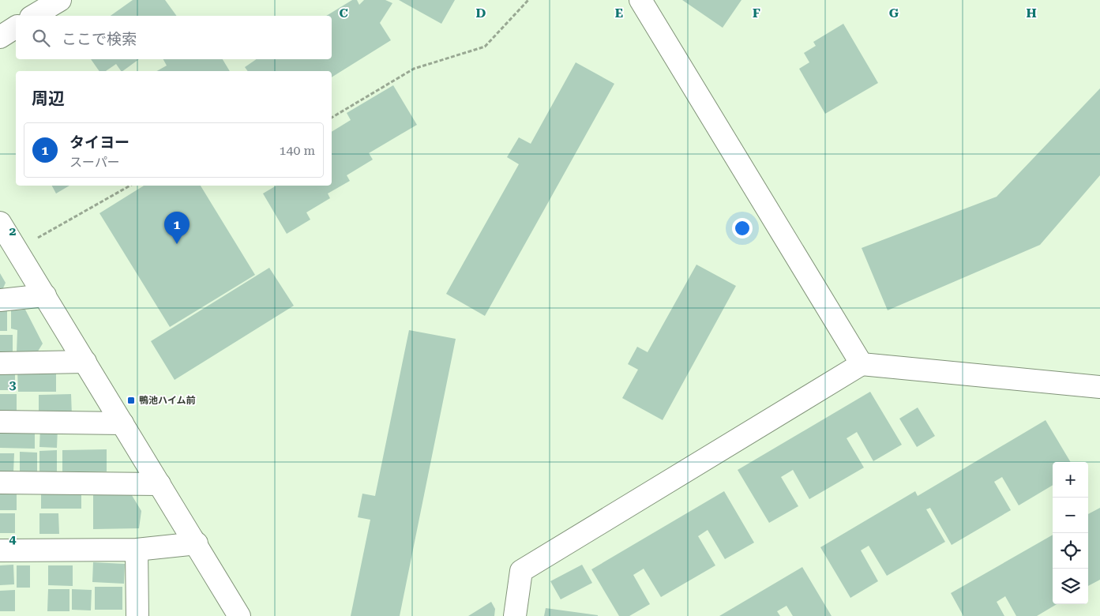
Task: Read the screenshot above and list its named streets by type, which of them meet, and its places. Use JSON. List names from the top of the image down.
{
  "places": {
    "transit": ["鴨池ハイム前"]
  },
  "page": {
    "search": "ここで検索",
    "heading": "周辺",
    "list": [
      {
        "mark": "1",
        "name": "タイヨー",
        "note": "スーパー",
        "value": "140 m"
      }
    ],
    "pins": "1",
    "map_buttons": ["+", "−"]
  },
  "grid": {
    "columns": [
      "C",
      "D",
      "E",
      "F",
      "G",
      "H"
    ],
    "rows": ["2", "3", "4"]
  }
}
